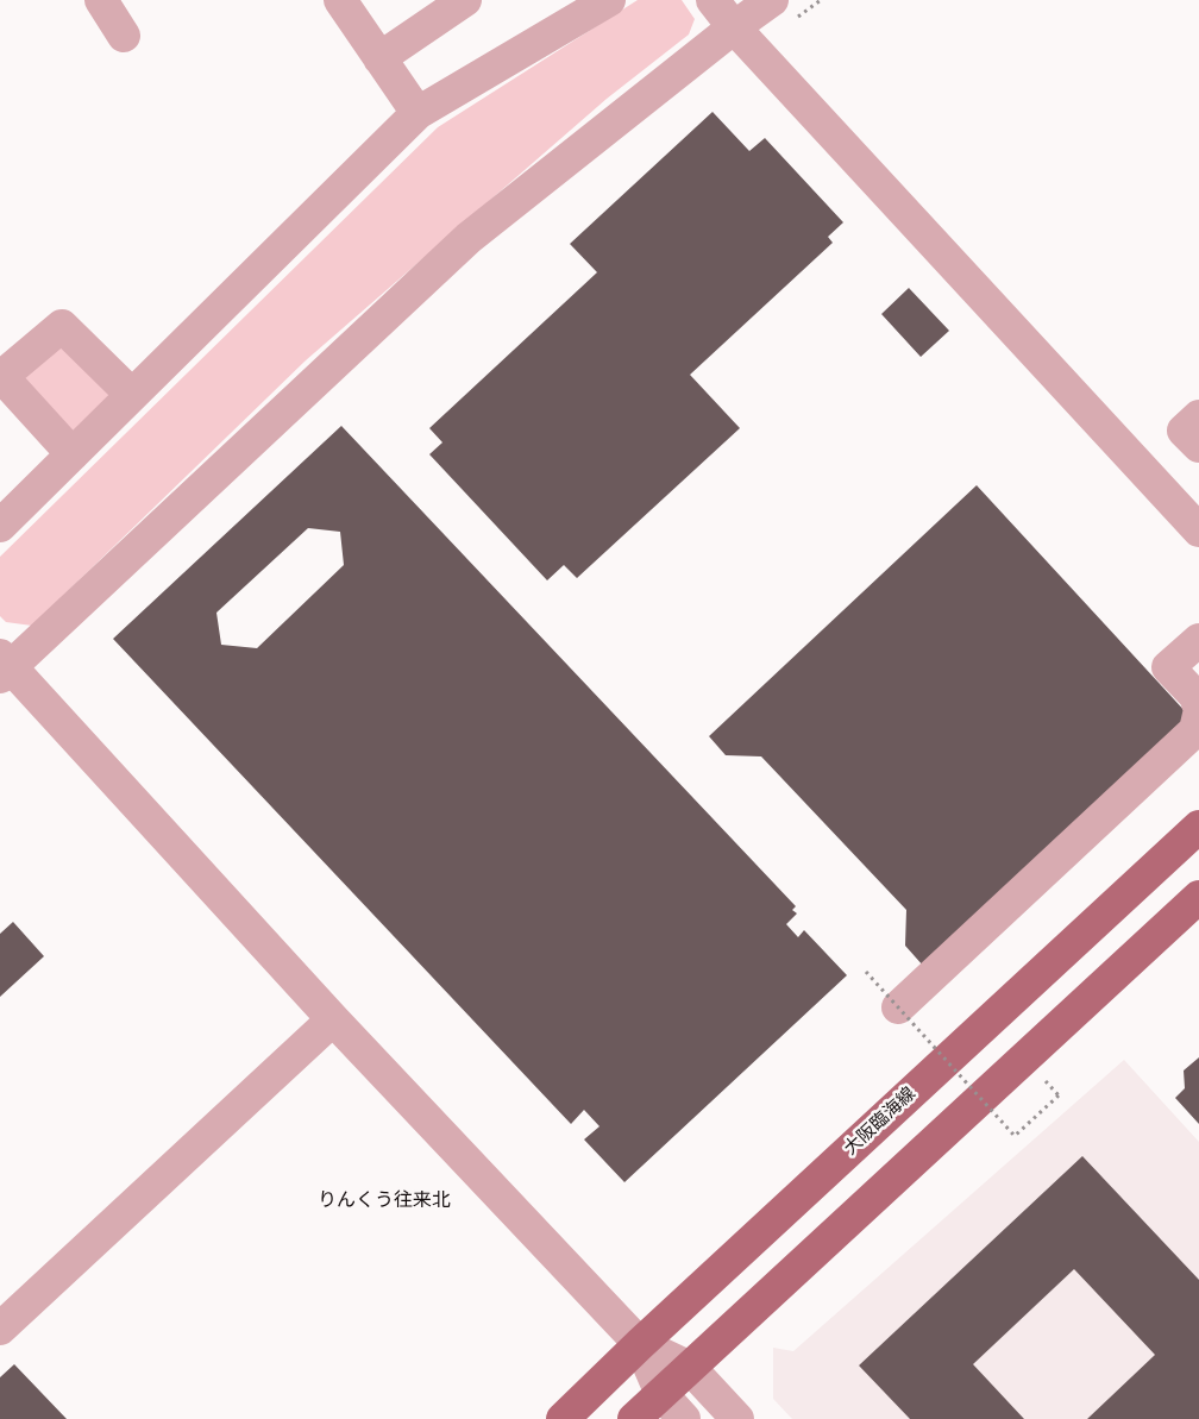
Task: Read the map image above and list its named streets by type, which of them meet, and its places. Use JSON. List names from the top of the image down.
{
  "streets": {
    "main road": ["大阪臨海線"]
  },
  "districts": ["りんくう往来北"]
}
